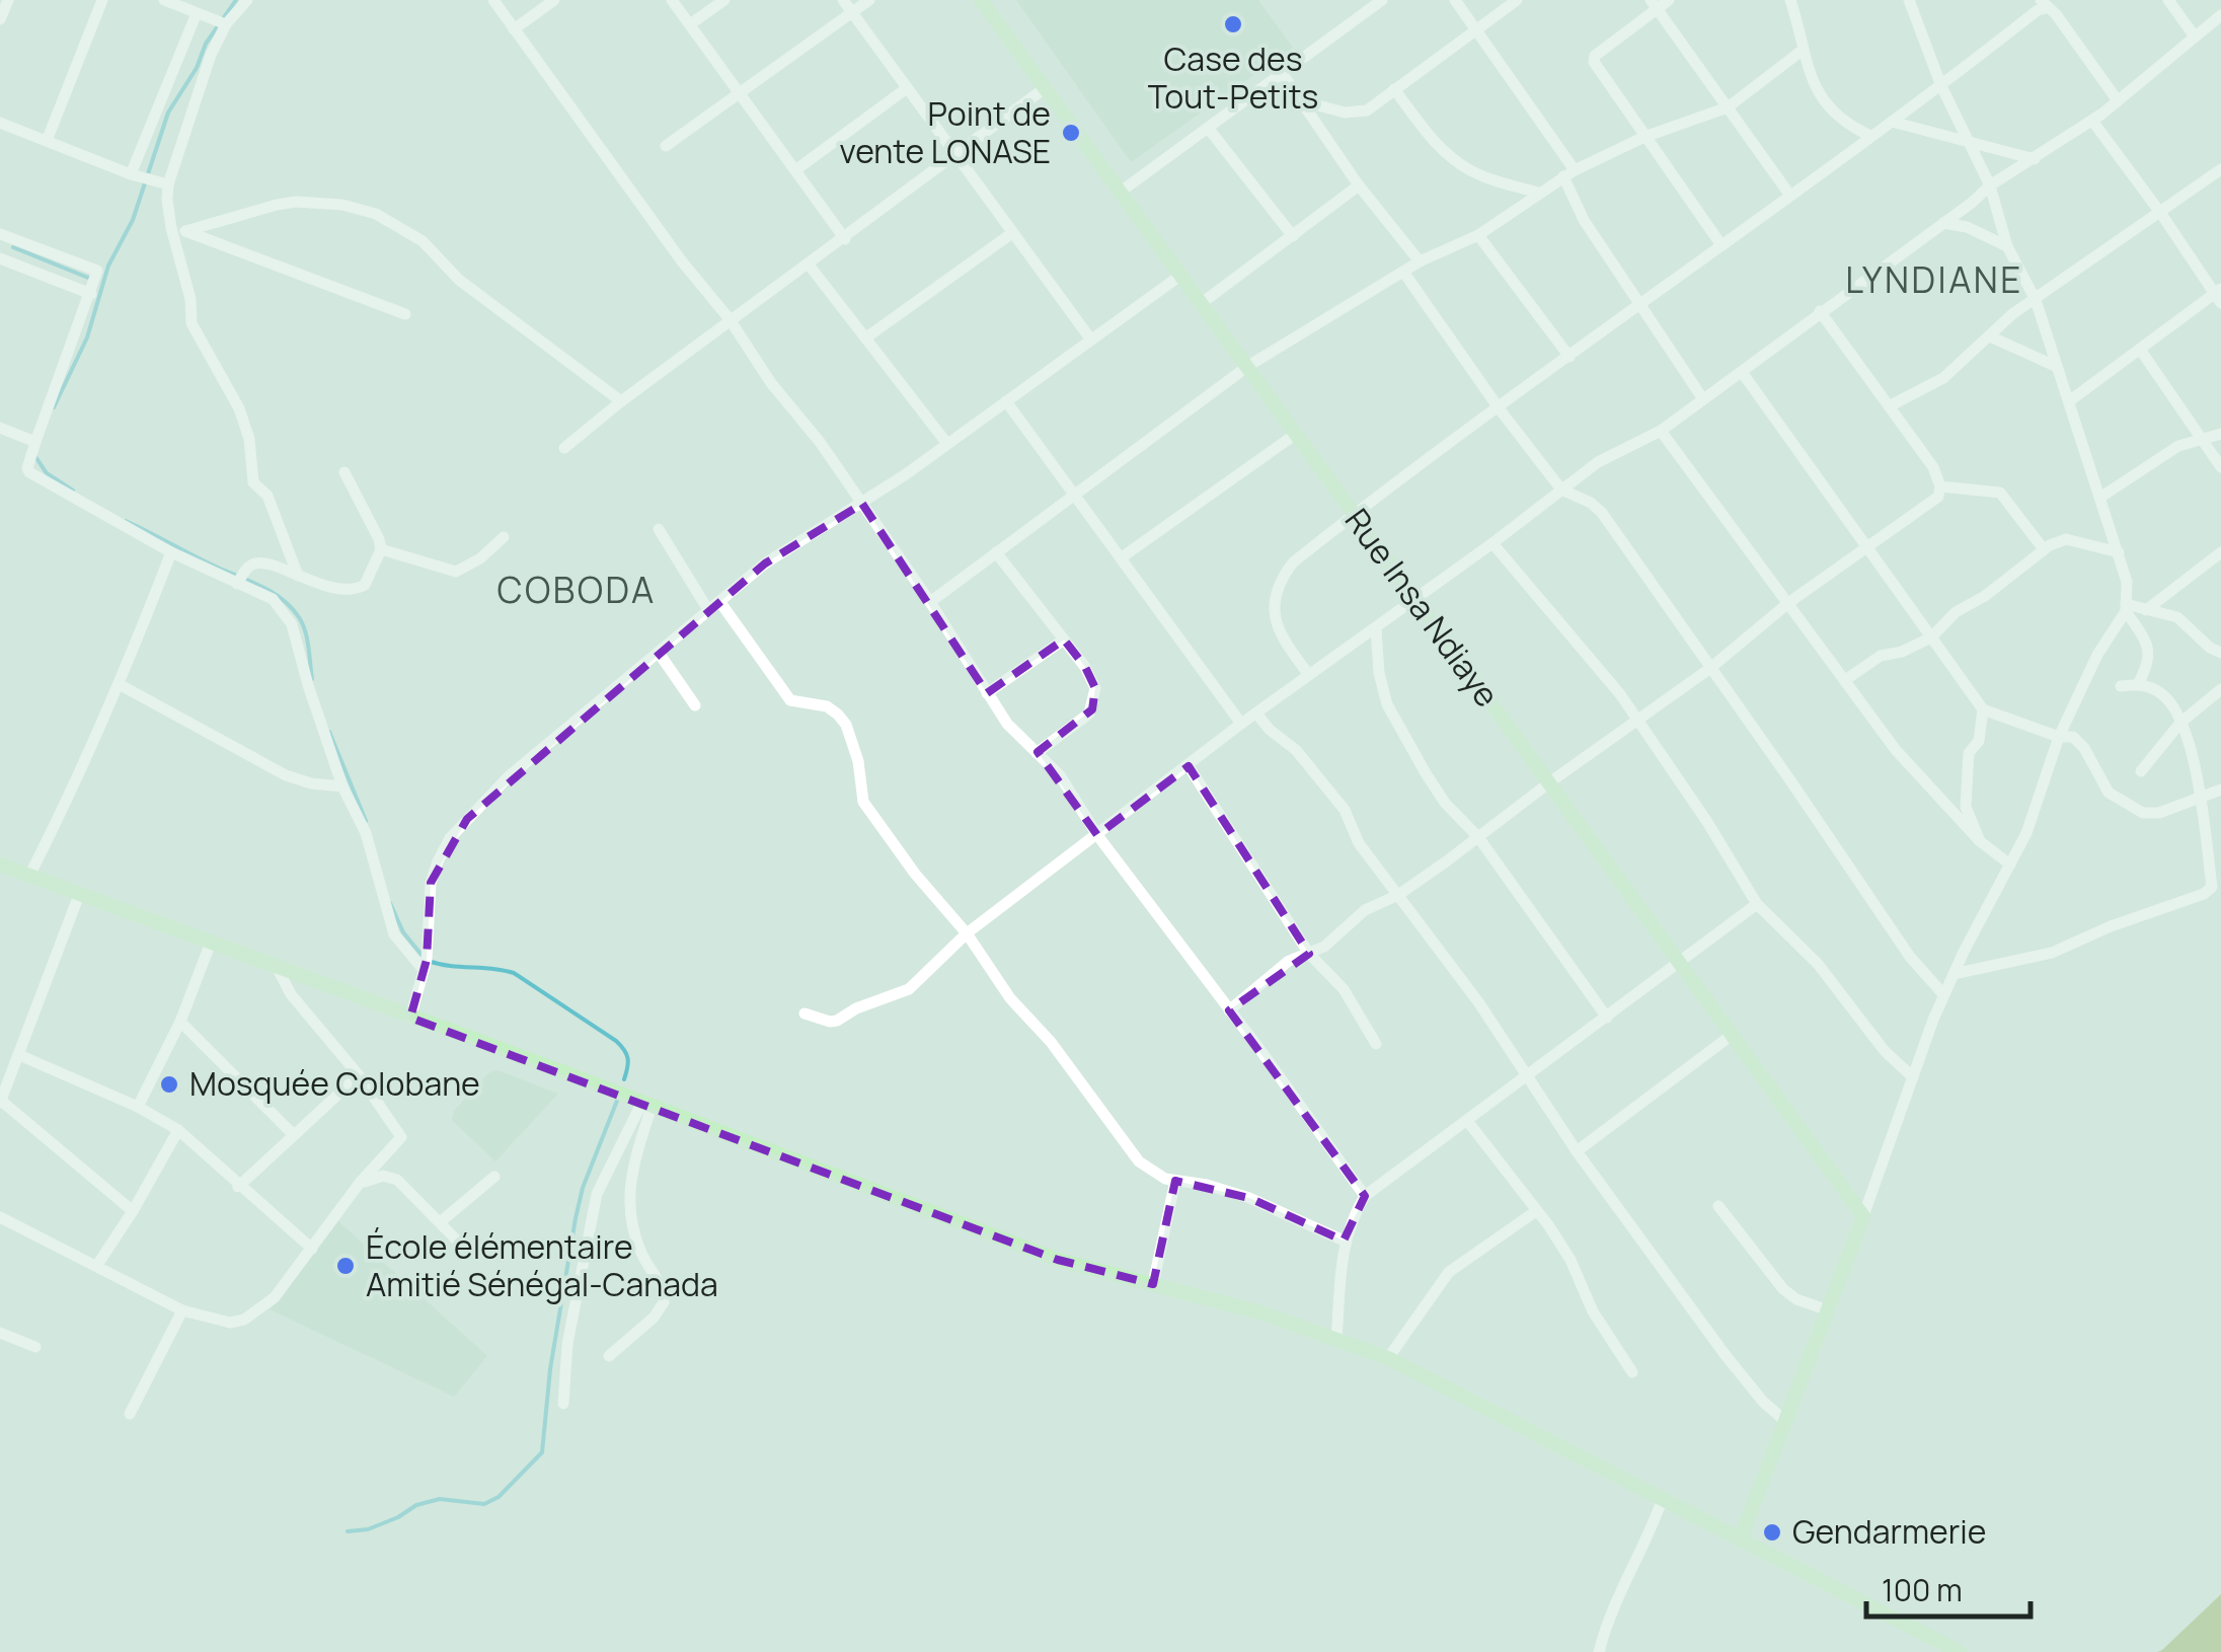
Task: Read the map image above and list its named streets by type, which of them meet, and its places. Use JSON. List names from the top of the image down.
{
  "streets": {
    "main road": ["Rue Insa Ndiaye"]
  },
  "districts": ["LYNDIANE", "COBODA"],
  "places": [
    "Case des Tout-Petits",
    "Point de vente LONASE",
    "Mosquée Colobane",
    "École élémentaire Amitié Sénégal-Canada",
    "Gendarmerie"
  ],
  "scale_bar": "100 m"
}
